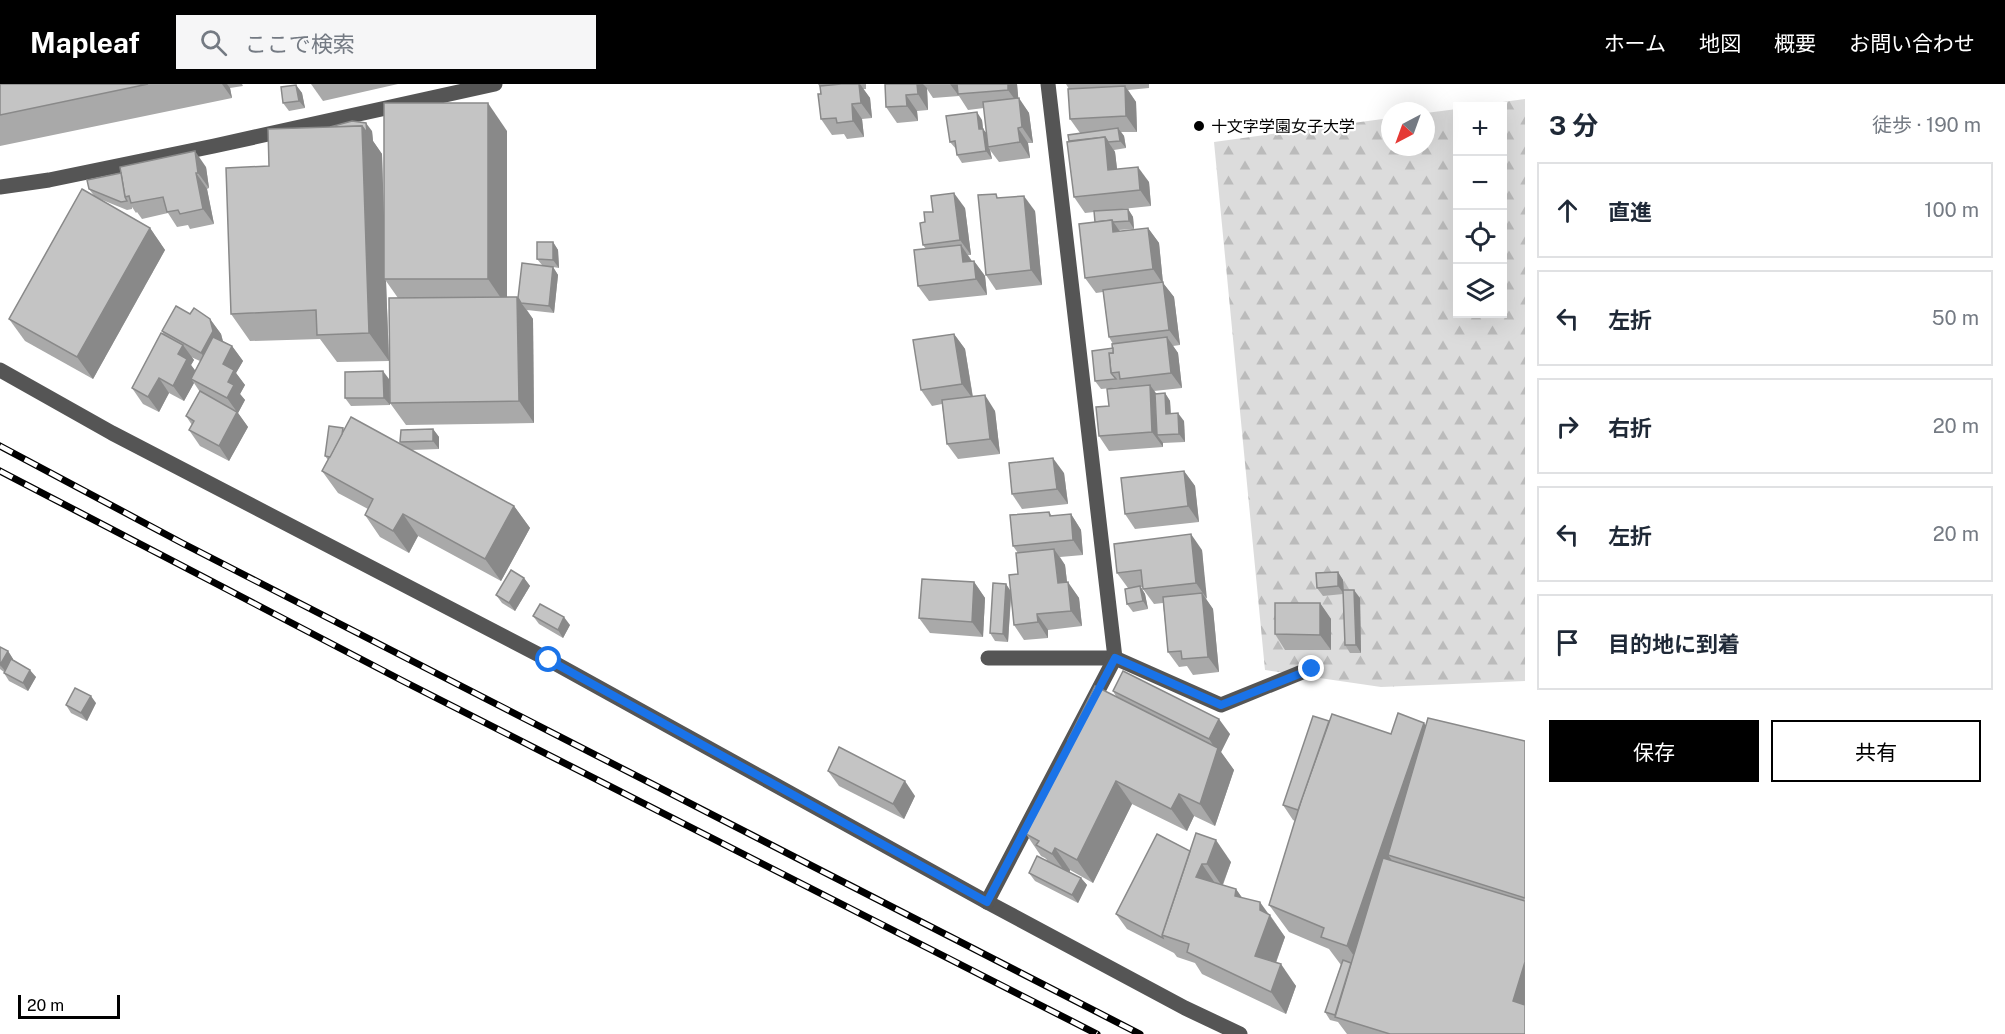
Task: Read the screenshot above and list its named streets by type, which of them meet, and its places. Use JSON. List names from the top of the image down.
{
  "places": ["十文字学園女子大学"],
  "scale_bar": "20 m",
  "north": "bottom left",
  "page": {
    "header": "Mapleaf",
    "search": "ここで検索",
    "nav": [
      "ホーム",
      "地図",
      "概要",
      "お問い合わせ"
    ],
    "heading": ["3 分", "徒歩 · 190 m"],
    "map_buttons": ["+", "−"],
    "list": [
      ["直進", "100 m"],
      ["左折", "50 m"],
      ["右折", "20 m"],
      ["左折", "20 m"],
      "目的地に到着"
    ],
    "buttons": ["保存", "共有"],
    "scale": "20 m"
  }
}
